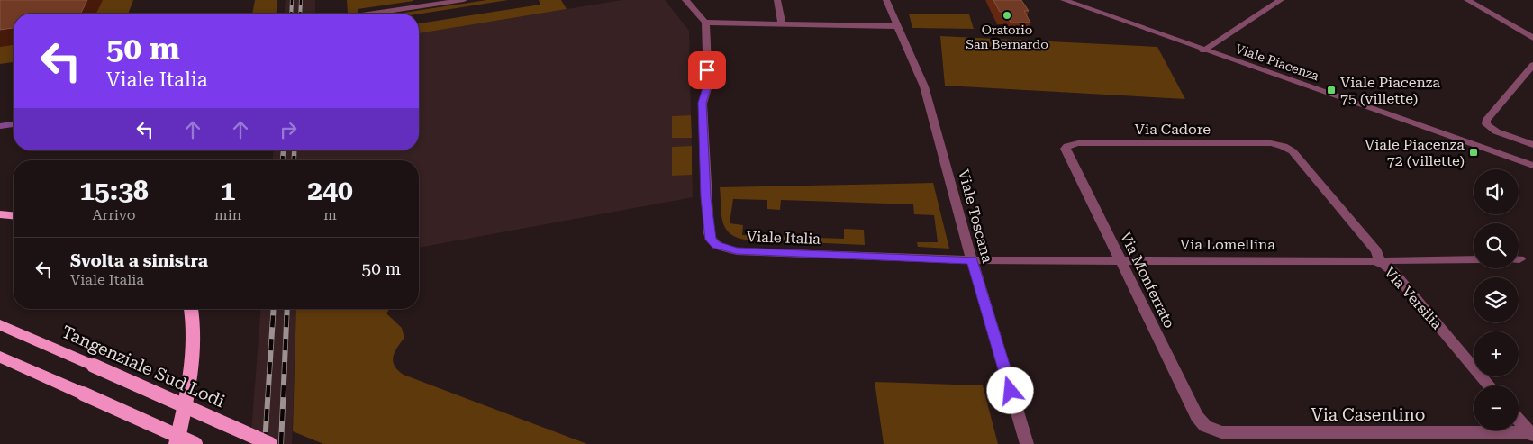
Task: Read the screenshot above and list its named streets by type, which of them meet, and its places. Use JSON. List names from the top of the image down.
{
  "streets": {
    "highway": ["Tangenziale Sud Lodi"],
    "street": [
      "Viale Piacenza",
      "Via Cadore",
      "Viale Toscana",
      "Viale Italia",
      "Via Lomellina",
      "Via Monferrato",
      "Via Versilia",
      "Via Casentino"
    ]
  },
  "crossings": [
    ["Via Cadore", "Via Monferrato"],
    ["Via Cadore", "Via Versilia"],
    ["Viale Toscana", "Viale Italia"],
    ["Viale Toscana", "Via Lomellina"],
    ["Viale Italia", "Via Lomellina"],
    ["Via Lomellina", "Via Monferrato"],
    ["Via Lomellina", "Via Versilia"],
    ["Via Monferrato", "Via Casentino"]
  ],
  "places": {
    "other": ["Oratorio San Bernardo"],
    "transit": ["Viale Piacenza 75 (villette)", "Viale Piacenza 72 (villette)"]
  },
  "page": {
    "turn": ["50 m", "Viale Italia"],
    "eta": [
      "15:38",
      "Arrivo",
      "1",
      "min",
      "240",
      "m"
    ],
    "map_buttons": ["+", "−"],
    "list": [
      {
        "name": "Svolta a sinistra",
        "note": "Viale Italia",
        "value": "50 m"
      }
    ]
  }
}
